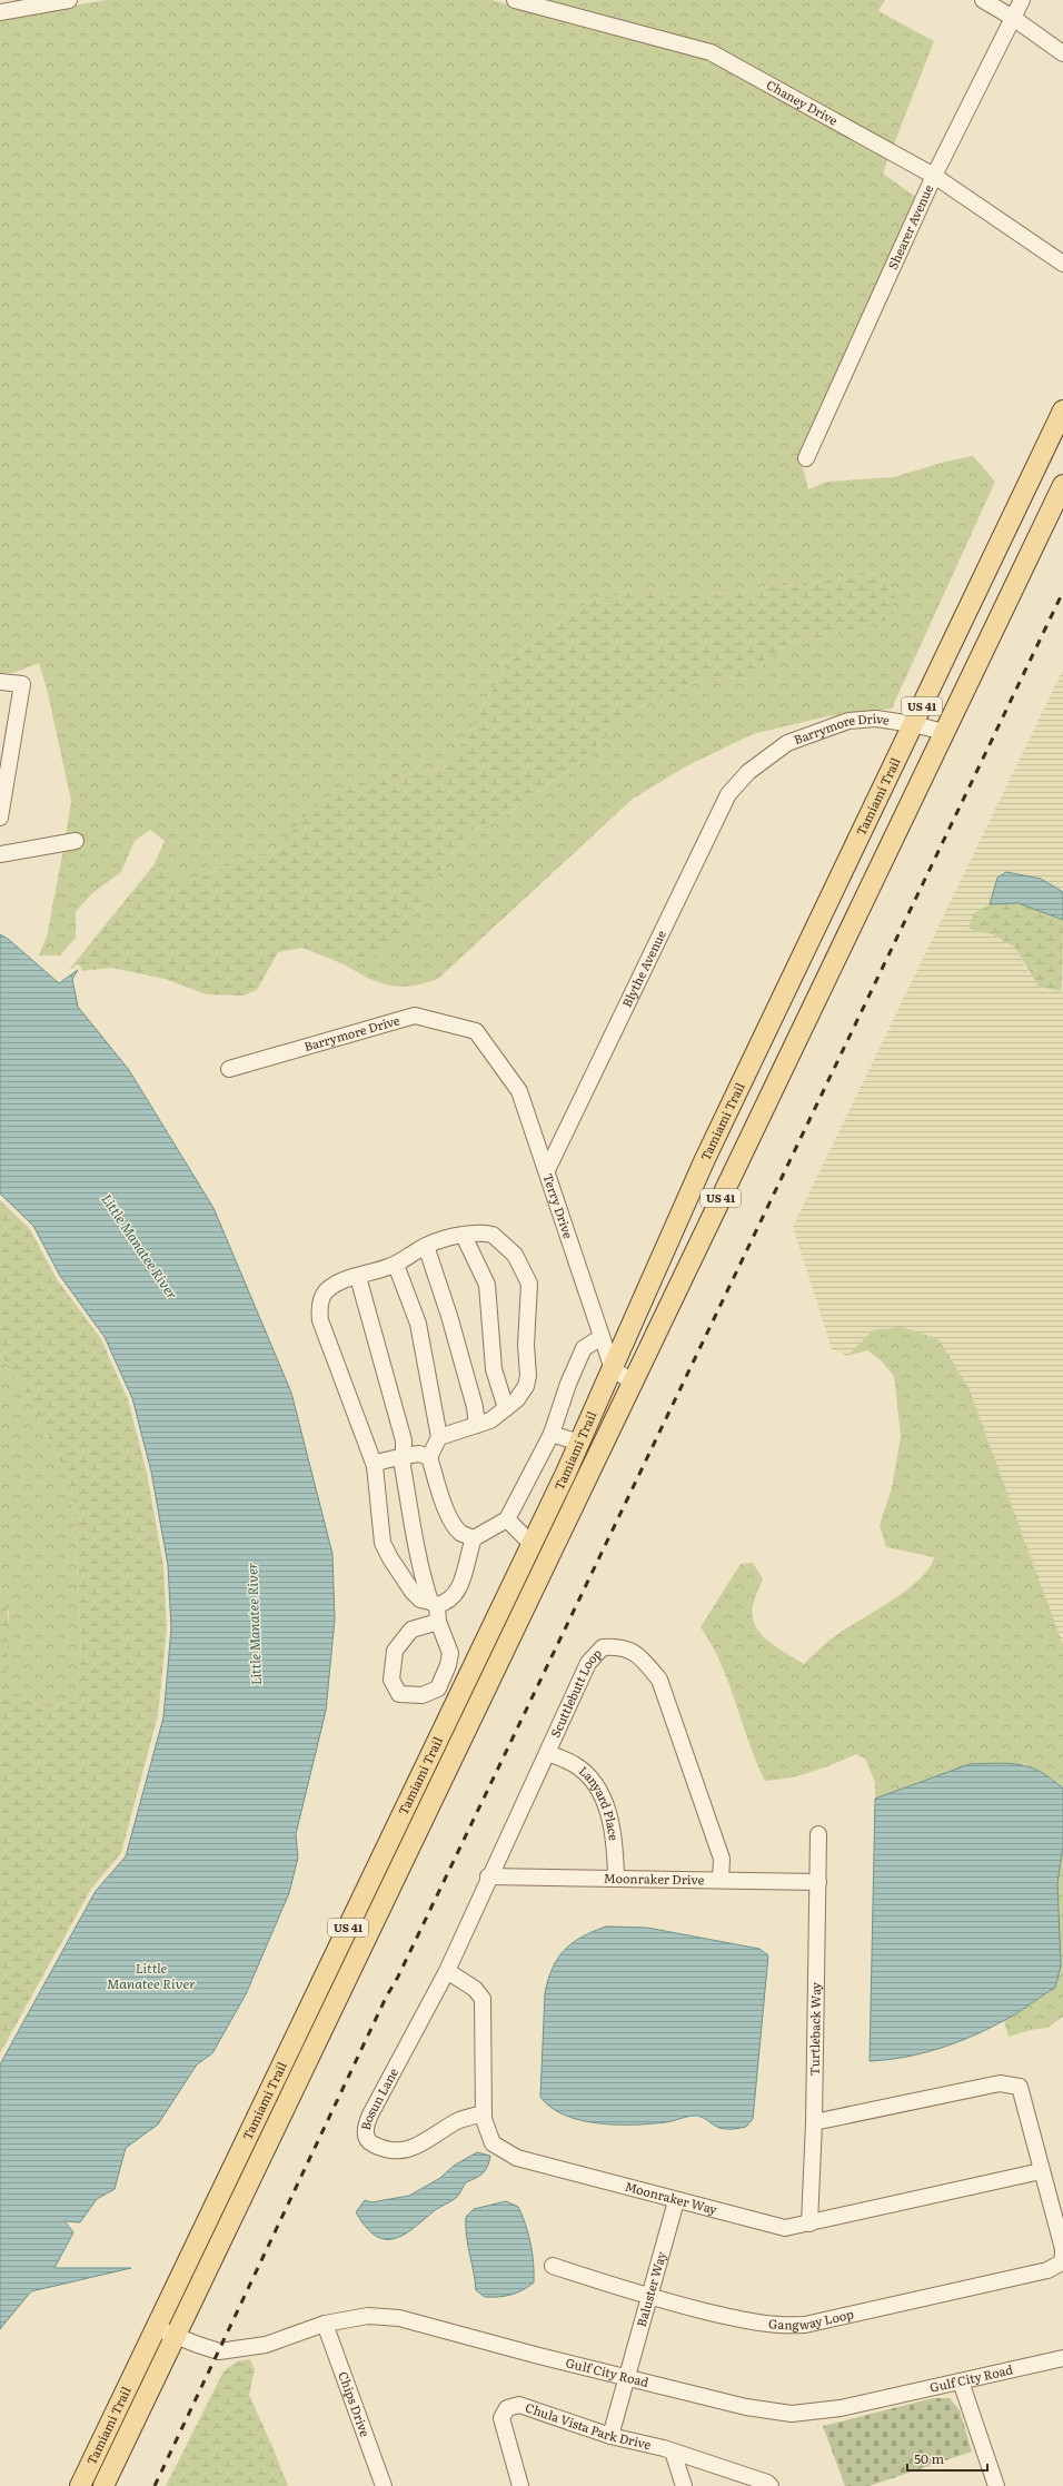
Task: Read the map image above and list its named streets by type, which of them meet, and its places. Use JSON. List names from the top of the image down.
{
  "streets": {
    "main road": ["US 41", "Tamiami Trail"],
    "street": [
      "Chaney Drive",
      "Shearer Avenue",
      "Barrymore Drive",
      "Blythe Avenue",
      "Terry Drive",
      "Scuttlebutt Loop",
      "Lanyard Place",
      "Moonraker Drive",
      "Turtleback Way",
      "Bosun Lane",
      "Moonraker Way",
      "Baluster Way",
      "Gangway Loop",
      "Gulf City Road",
      "Chips Drive",
      "Chula Vista Park Drive"
    ]
  },
  "crossings": [
    ["Chaney Drive", "Shearer Avenue"],
    ["Barrymore Drive", "Tamiami Trail"],
    ["Barrymore Drive", "Blythe Avenue"],
    ["Barrymore Drive", "Terry Drive"],
    ["Tamiami Trail", "Terry Drive"],
    ["Tamiami Trail", "Gulf City Road"],
    ["Blythe Avenue", "Terry Drive"],
    ["Scuttlebutt Loop", "Lanyard Place"],
    ["Scuttlebutt Loop", "Moonraker Drive"],
    ["Scuttlebutt Loop", "Bosun Lane"],
    ["Scuttlebutt Loop", "Moonraker Way"],
    ["Lanyard Place", "Moonraker Drive"],
    ["Moonraker Drive", "Turtleback Way"],
    ["Turtleback Way", "Moonraker Way"],
    ["Bosun Lane", "Moonraker Way"],
    ["Moonraker Way", "Baluster Way"],
    ["Baluster Way", "Gangway Loop"],
    ["Baluster Way", "Gulf City Road"],
    ["Baluster Way", "Chula Vista Park Drive"],
    ["Gulf City Road", "Chips Drive"]
  ],
  "water": ["Little Manatee River"],
  "scale_bar": "50 m"
}
